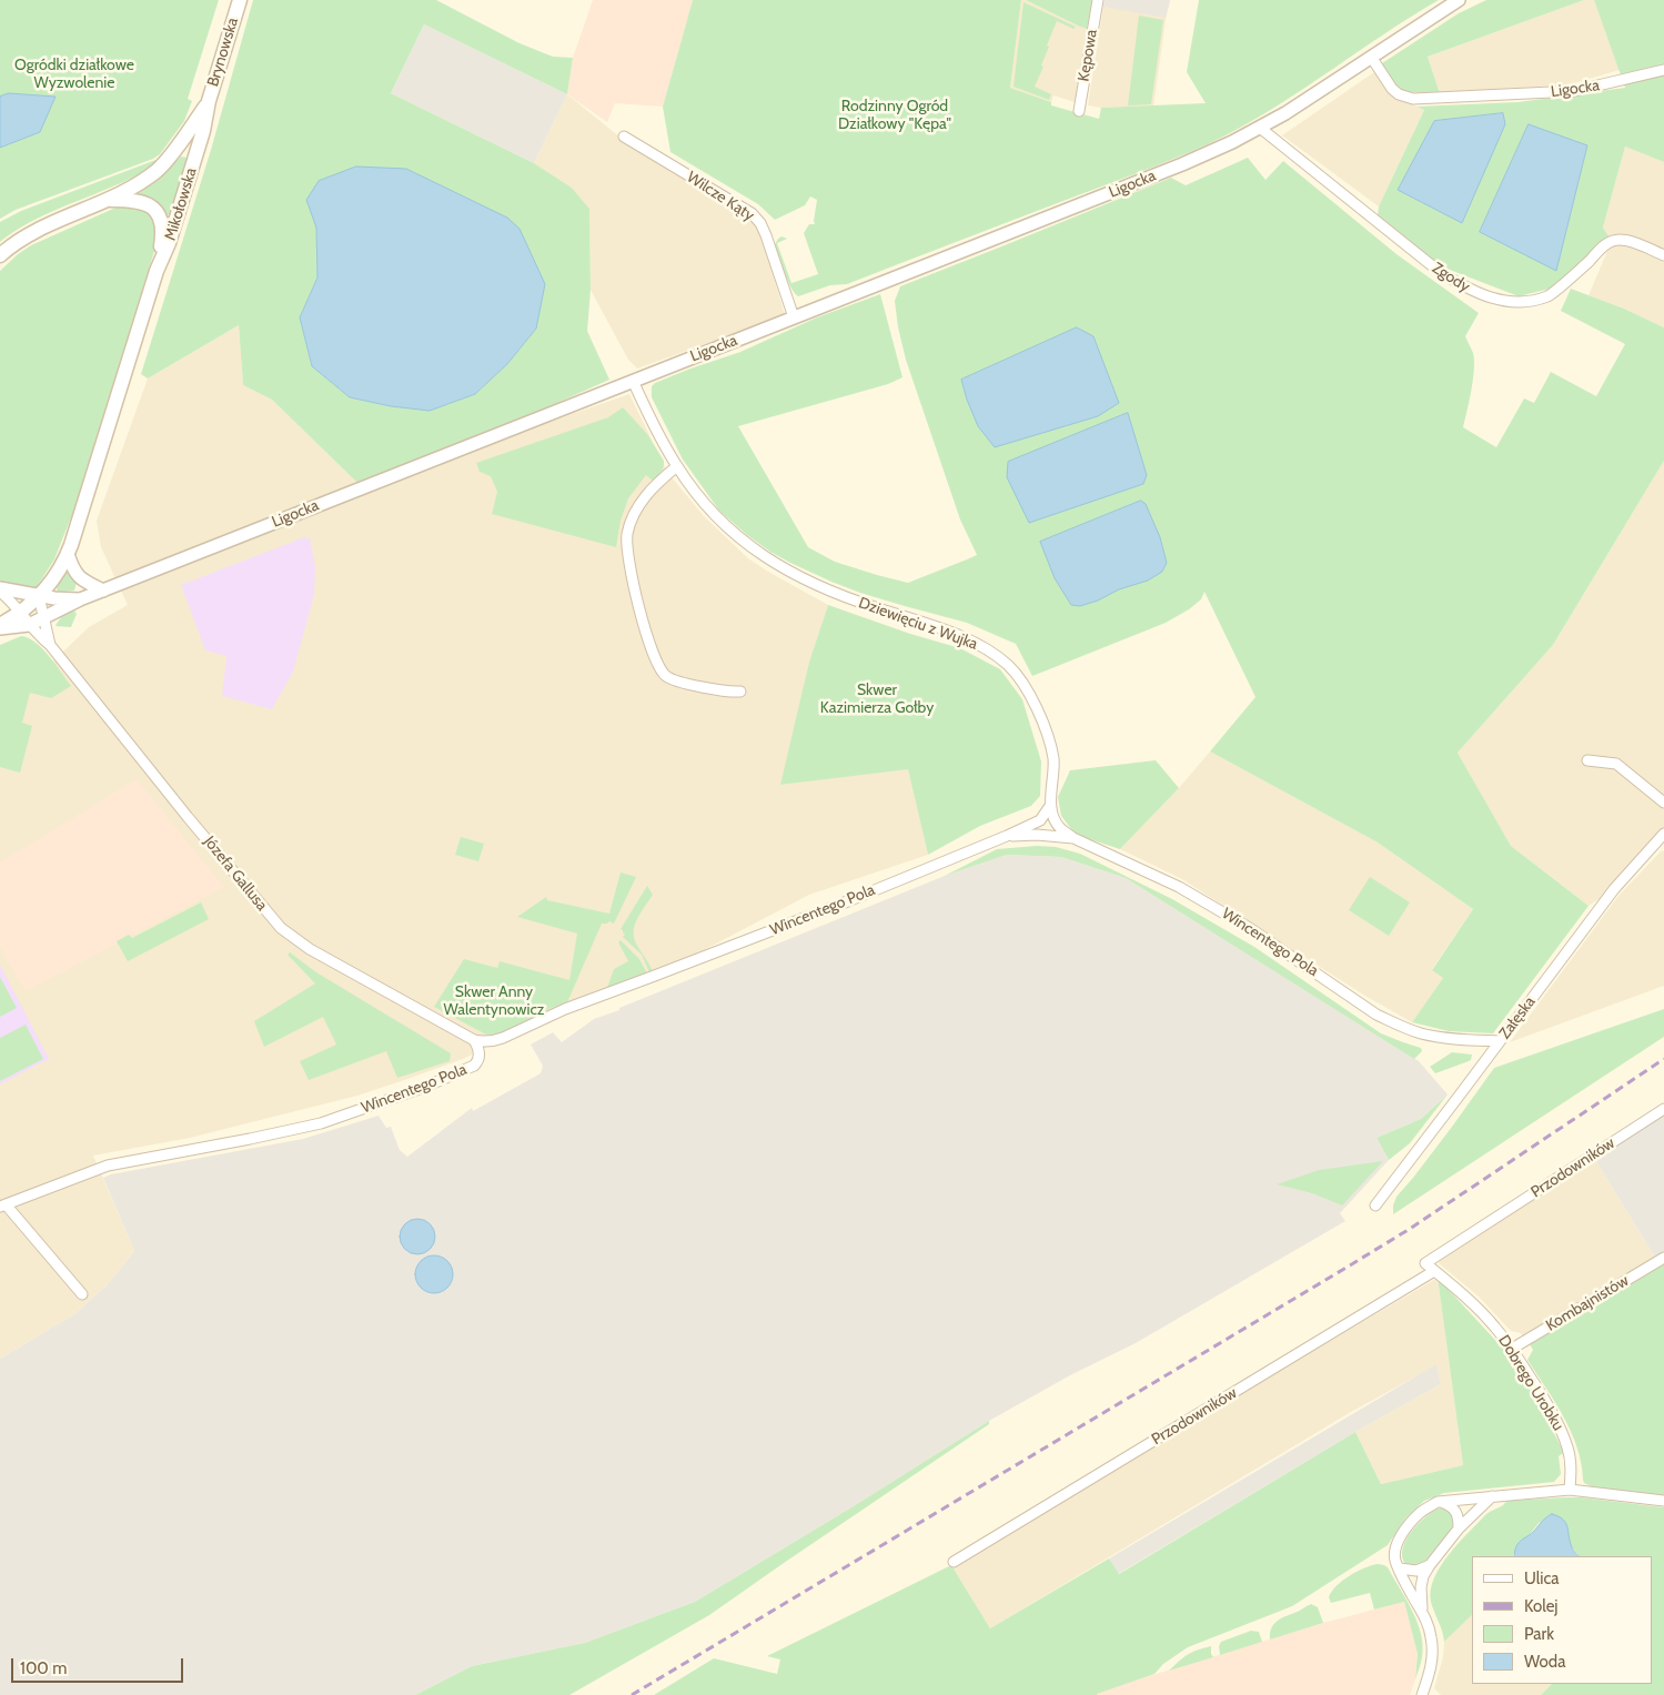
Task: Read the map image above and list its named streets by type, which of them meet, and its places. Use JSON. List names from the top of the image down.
{
  "streets": {
    "main road": ["Brynowska", "Mikołowska"],
    "street": [
      "Kępowa",
      "Ligocka",
      "Wilcze Kąty",
      "Zgody",
      "Dziewięciu z Wujka",
      "Józefa Gallusa",
      "Wincentego Pola",
      "Załęska",
      "Przodowników",
      "Kombajnistów",
      "Dobrego Urobku"
    ]
  },
  "crossings": [
    ["Brynowska", "Mikołowska"],
    ["Ligocka", "Wilcze Kąty"],
    ["Ligocka", "Mikołowska"],
    ["Ligocka", "Zgody"],
    ["Ligocka", "Dziewięciu z Wujka"],
    ["Ligocka", "Józefa Gallusa"],
    ["Mikołowska", "Józefa Gallusa"],
    ["Dziewięciu z Wujka", "Wincentego Pola"],
    ["Józefa Gallusa", "Wincentego Pola"],
    ["Wincentego Pola", "Załęska"],
    ["Przodowników", "Dobrego Urobku"],
    ["Kombajnistów", "Dobrego Urobku"]
  ],
  "parks": [
    "Ogródki działkowe Wyzwolenie",
    "Rodzinny Ogród Działkowy \"Kępa\"",
    "Skwer Kazimierza Gołby",
    "Skwer Anny Walentynowicz"
  ],
  "legend": [
    "Ulica",
    "Kolej",
    "Park",
    "Woda"
  ],
  "scale_bar": "100 m"
}
